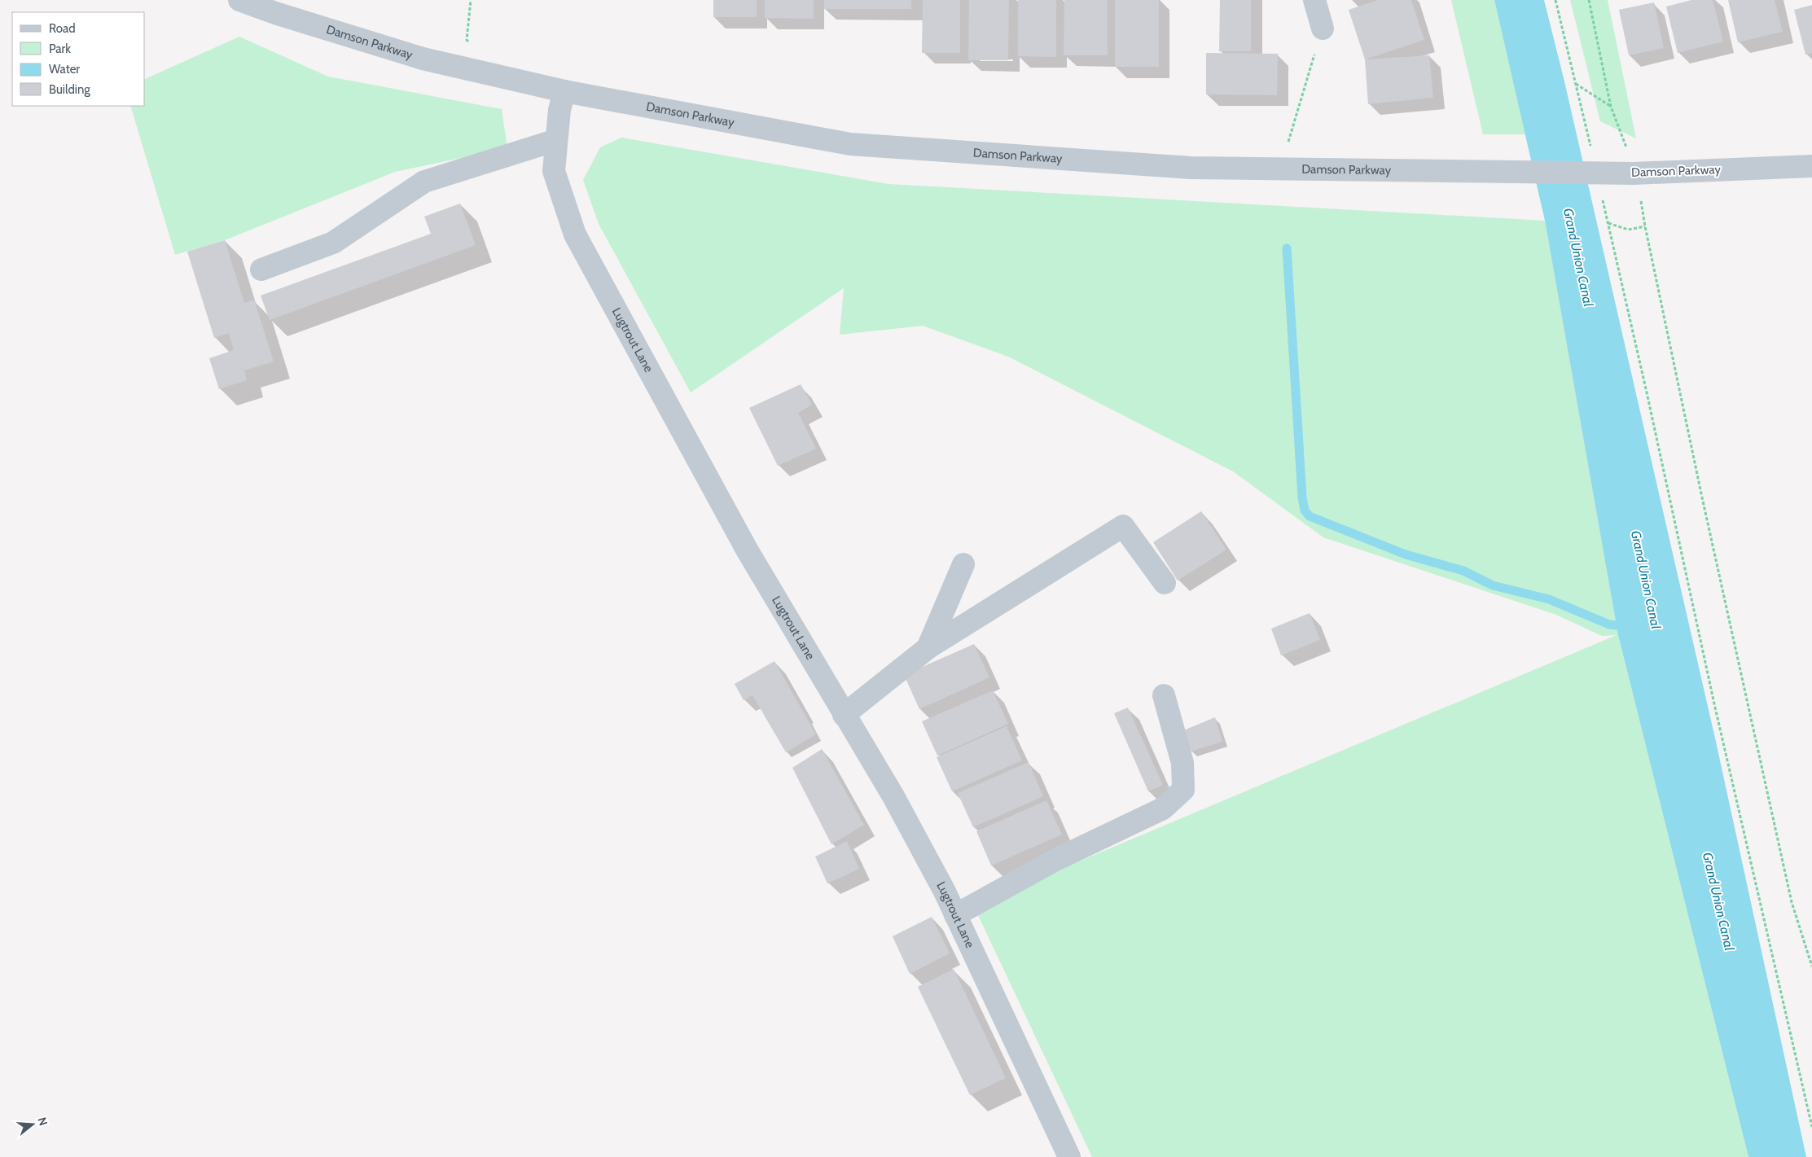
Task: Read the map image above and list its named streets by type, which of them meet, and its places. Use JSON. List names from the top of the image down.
{
  "streets": {
    "street": ["Damson Parkway", "Lugtrout Lane"]
  },
  "crossings": [
    ["Damson Parkway", "Lugtrout Lane"]
  ],
  "water": ["Grand Union Canal"],
  "legend": [
    "Road",
    "Park",
    "Water",
    "Building"
  ],
  "north": "right"
}
